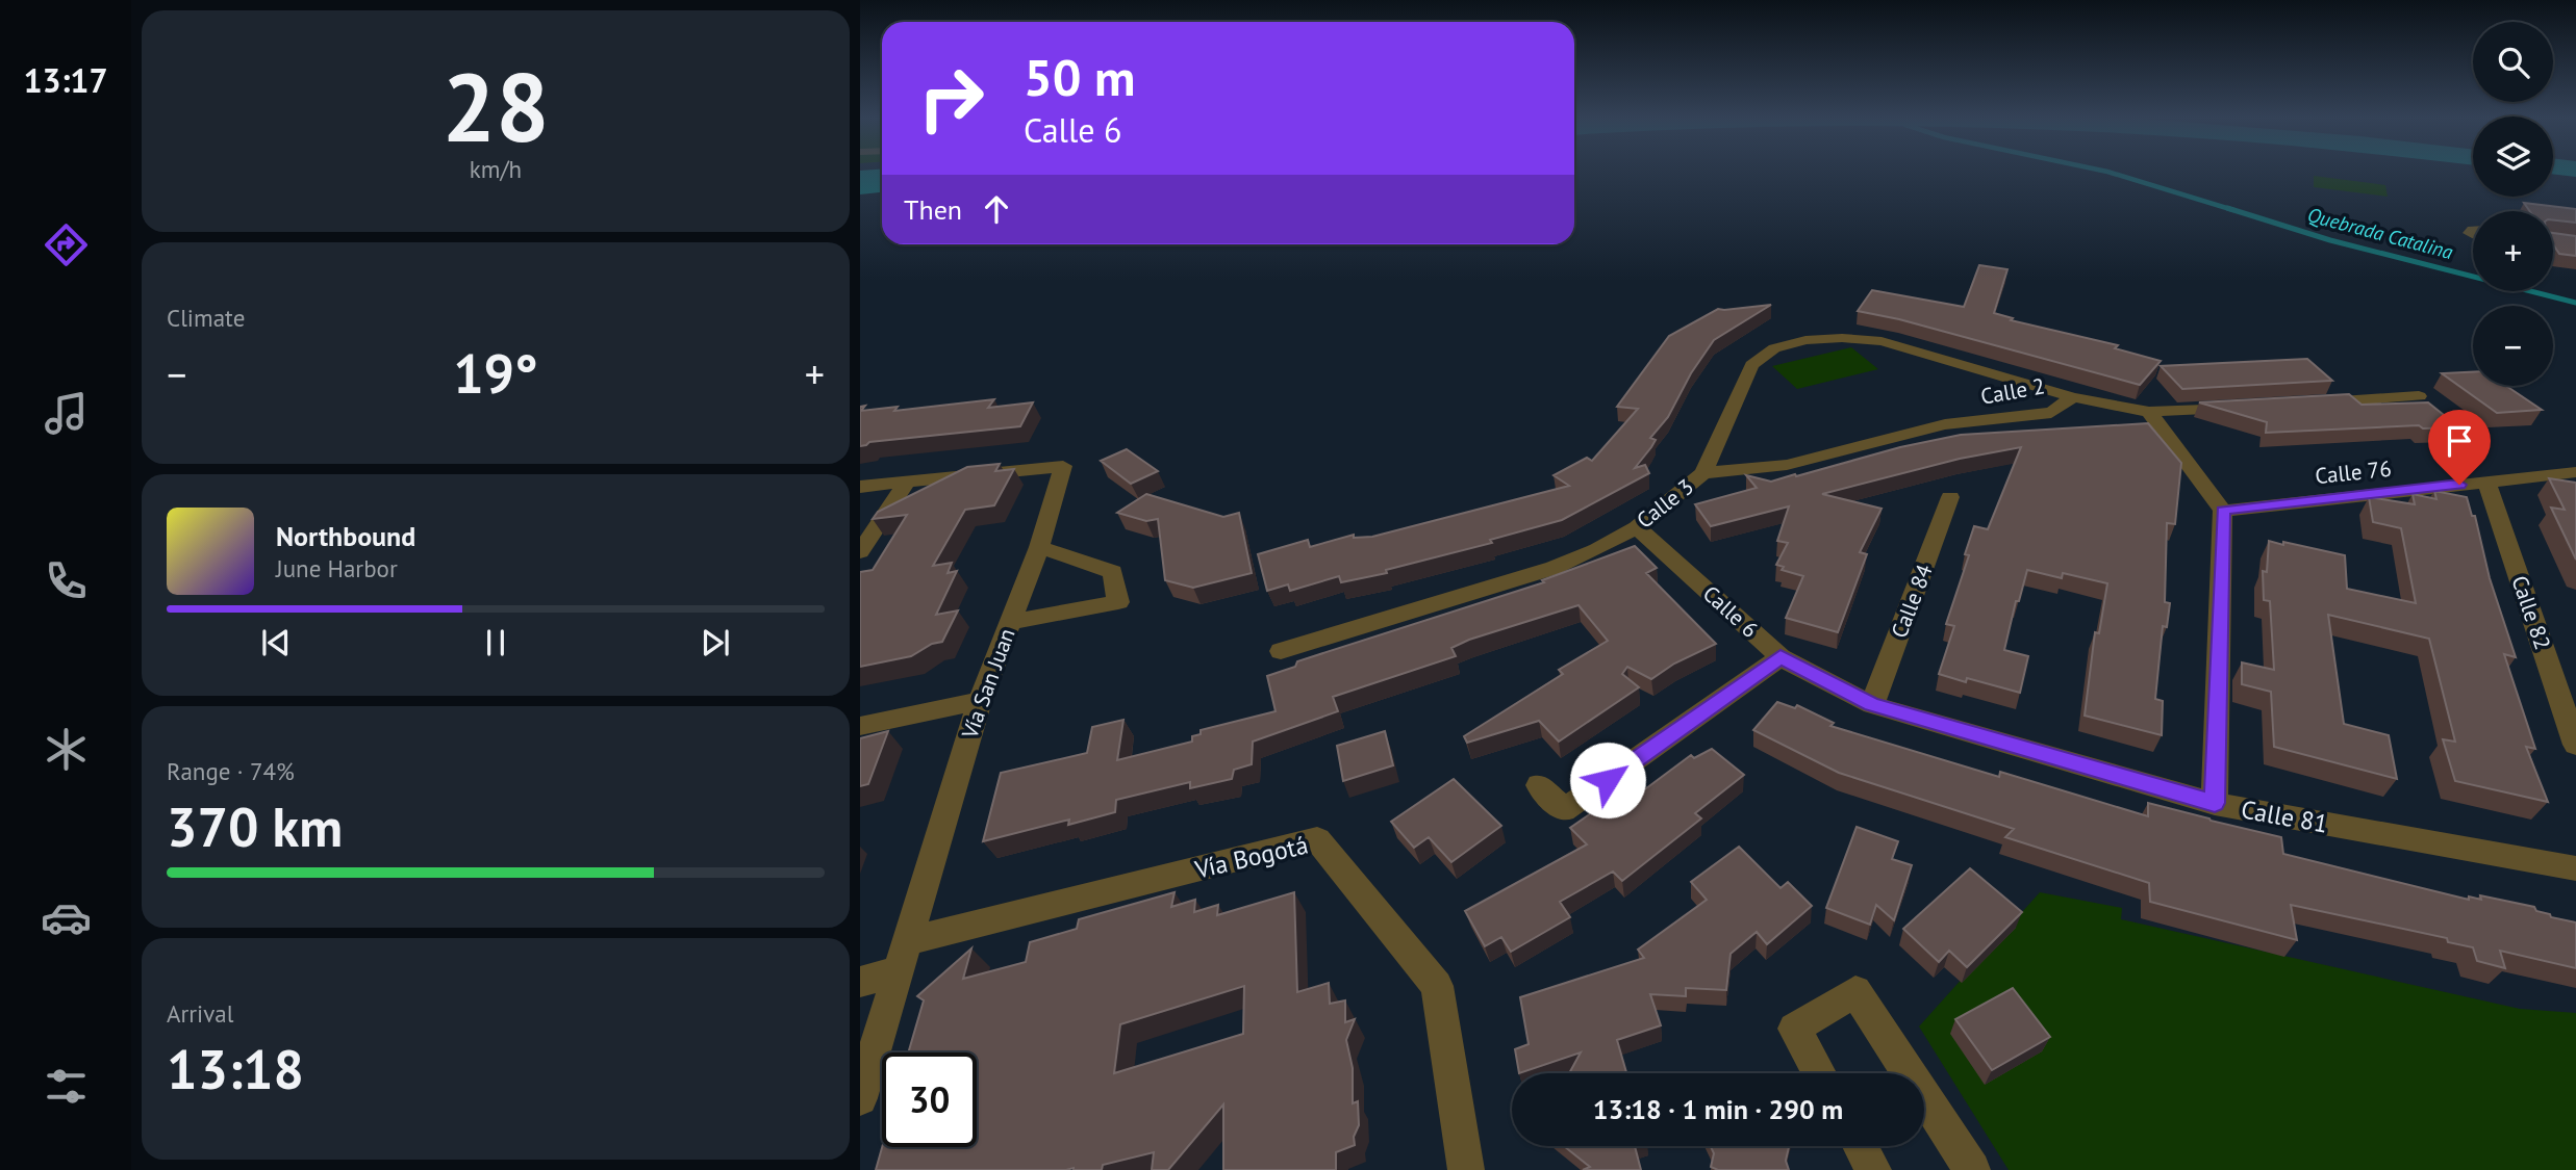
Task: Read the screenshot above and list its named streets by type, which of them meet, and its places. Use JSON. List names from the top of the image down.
{
  "streets": {
    "street": [
      "Calle 2",
      "Calle 76",
      "Calle 3",
      "Calle 84",
      "Calle 6",
      "Calle 82",
      "Vía San Juan",
      "Calle 81",
      "Vía Bogotá"
    ]
  },
  "crossings": [
    ["Calle 2", "Calle 3"],
    ["Calle 76", "Calle 82"],
    ["Calle 3", "Calle 6"],
    ["Calle 84", "Calle 6"],
    ["Calle 84", "Calle 81"],
    ["Calle 6", "Calle 81"],
    ["Vía San Juan", "Vía Bogotá"]
  ],
  "water": ["Quebrada Catalina"],
  "page": {
    "tabs": "13:17",
    "tile": [
      ["28", "km/h"],
      "Climate",
      ["Range · 74%", "370 km"],
      ["Arrival", "13:18"]
    ],
    "map_buttons": ["+", "−"],
    "turn": ["50 m", "Calle 6"],
    "then": "Then",
    "heat": ["−", "19°", "+"],
    "song": ["Northbound", "June Harbor"],
    "limit": "30",
    "trip": "13:18 · 1 min · 290 m"
  }
}
